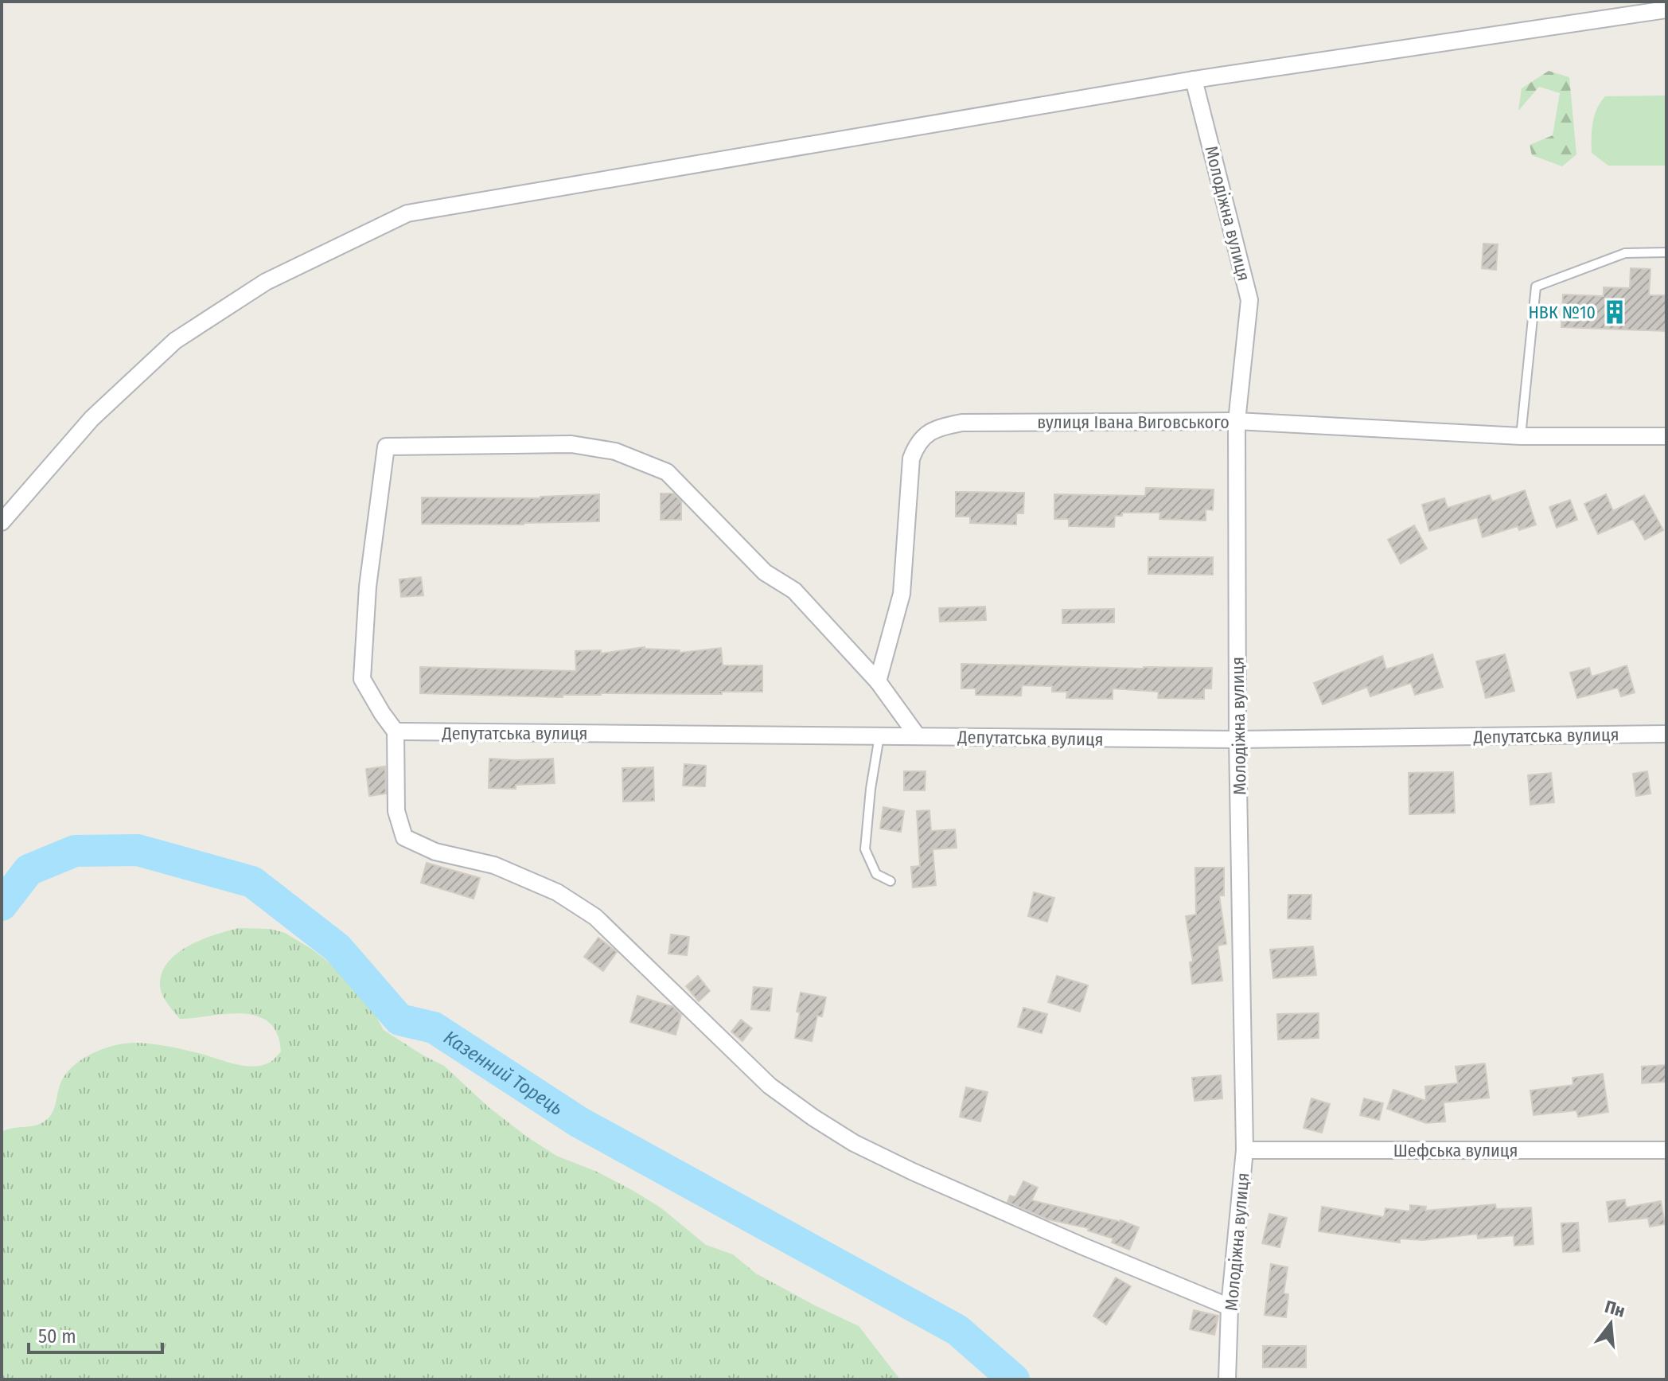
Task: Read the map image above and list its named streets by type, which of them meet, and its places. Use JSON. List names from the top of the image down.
{
  "streets": {
    "street": [
      "Молодіжна вулиця",
      "вулиця Івана Виговського",
      "Депутатська вулиця",
      "Шефська вулиця"
    ]
  },
  "crossings": [
    ["Молодіжна вулиця", "вулиця Івана Виговського"],
    ["Молодіжна вулиця", "Депутатська вулиця"],
    ["Молодіжна вулиця", "Шефська вулиця"]
  ],
  "water": ["Казенний Торець"],
  "places": {
    "building": ["НВК №10"]
  },
  "scale_bar": "50 m",
  "north": "top"
}
